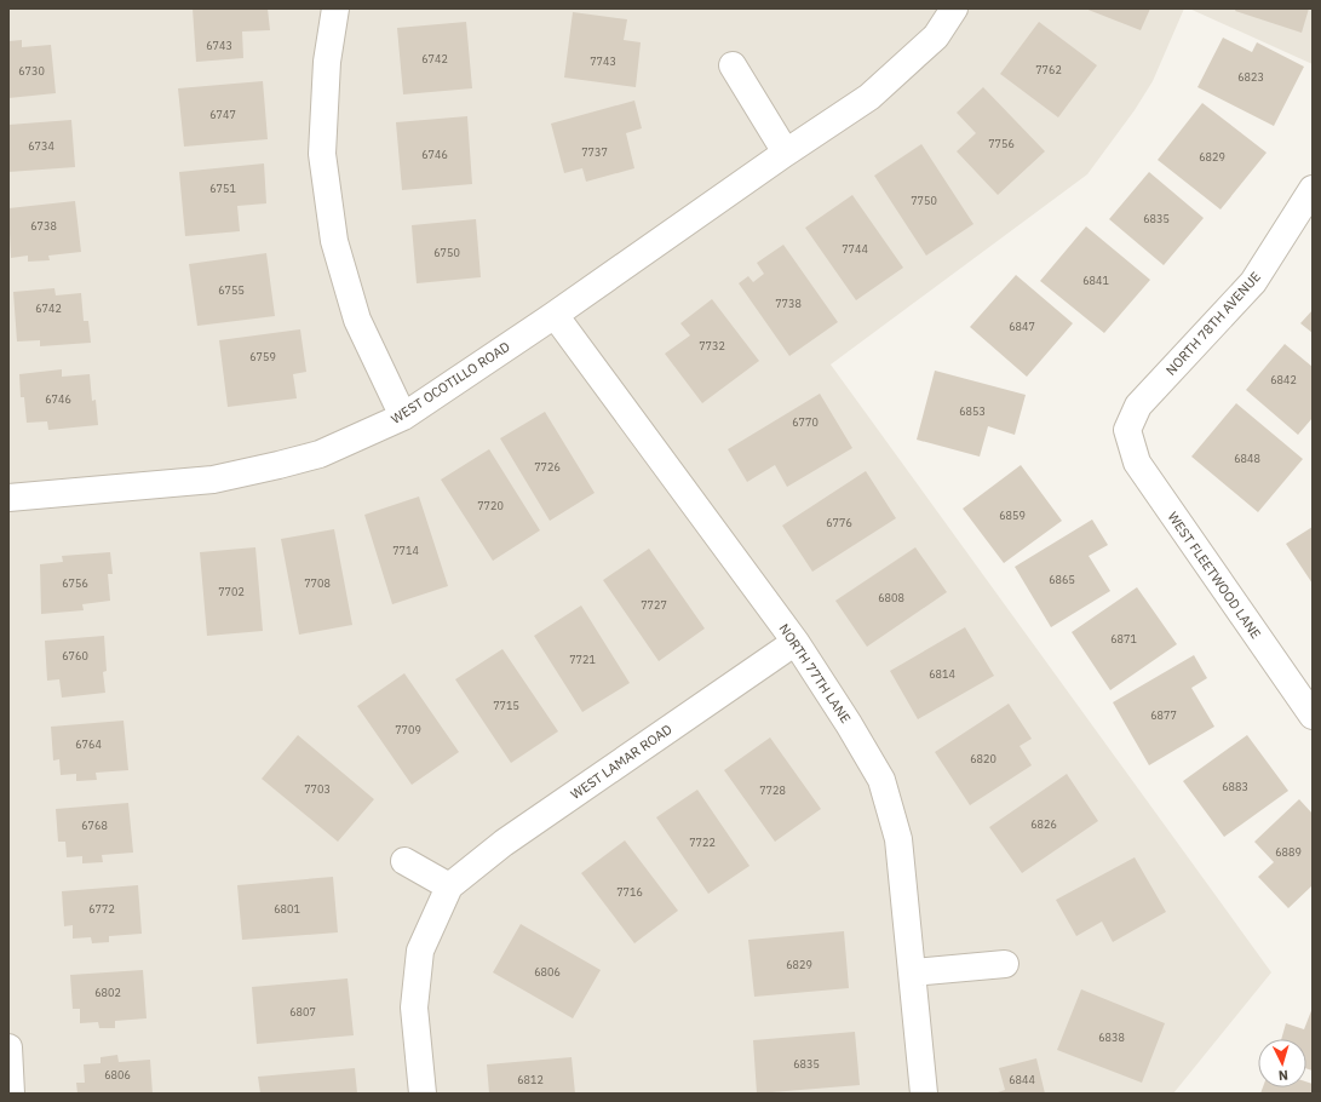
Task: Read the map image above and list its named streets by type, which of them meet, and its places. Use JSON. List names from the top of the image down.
{
  "streets": {
    "street": [
      "NORTH 78TH AVENUE",
      "WEST OCOTILLO ROAD",
      "WEST FLEETWOOD LANE",
      "NORTH 77TH LANE",
      "WEST LAMAR ROAD"
    ]
  },
  "crossings": [
    ["NORTH 78TH AVENUE", "WEST FLEETWOOD LANE"],
    ["WEST OCOTILLO ROAD", "NORTH 77TH LANE"],
    ["NORTH 77TH LANE", "WEST LAMAR ROAD"]
  ],
  "house_numbers": [
    "6743",
    "6742",
    "7743",
    "7762",
    "6730",
    "6823",
    "6747",
    "7756",
    "6734",
    "7737",
    "6746",
    "6829",
    "6751",
    "7750",
    "6835",
    "6738",
    "7744",
    "6750",
    "6841",
    "6755",
    "7738",
    "6742",
    "6847",
    "7732",
    "6759",
    "6842",
    "6746",
    "6853",
    "6770",
    "6848",
    "7726",
    "7720",
    "6859",
    "6776",
    "7714",
    "6865",
    "6756",
    "7708",
    "7702",
    "6808",
    "7727",
    "6871",
    "6760",
    "7721",
    "6814",
    "7715",
    "6877",
    "7709",
    "6764",
    "6820",
    "6883",
    "7703",
    "7728",
    "6826",
    "6768",
    "7722",
    "6889",
    "7716",
    "6772",
    "6801",
    "6829",
    "6806",
    "6802",
    "6807",
    "6838",
    "6835",
    "6806",
    "6812",
    "6844"
  ],
  "north": "bottom"
}
